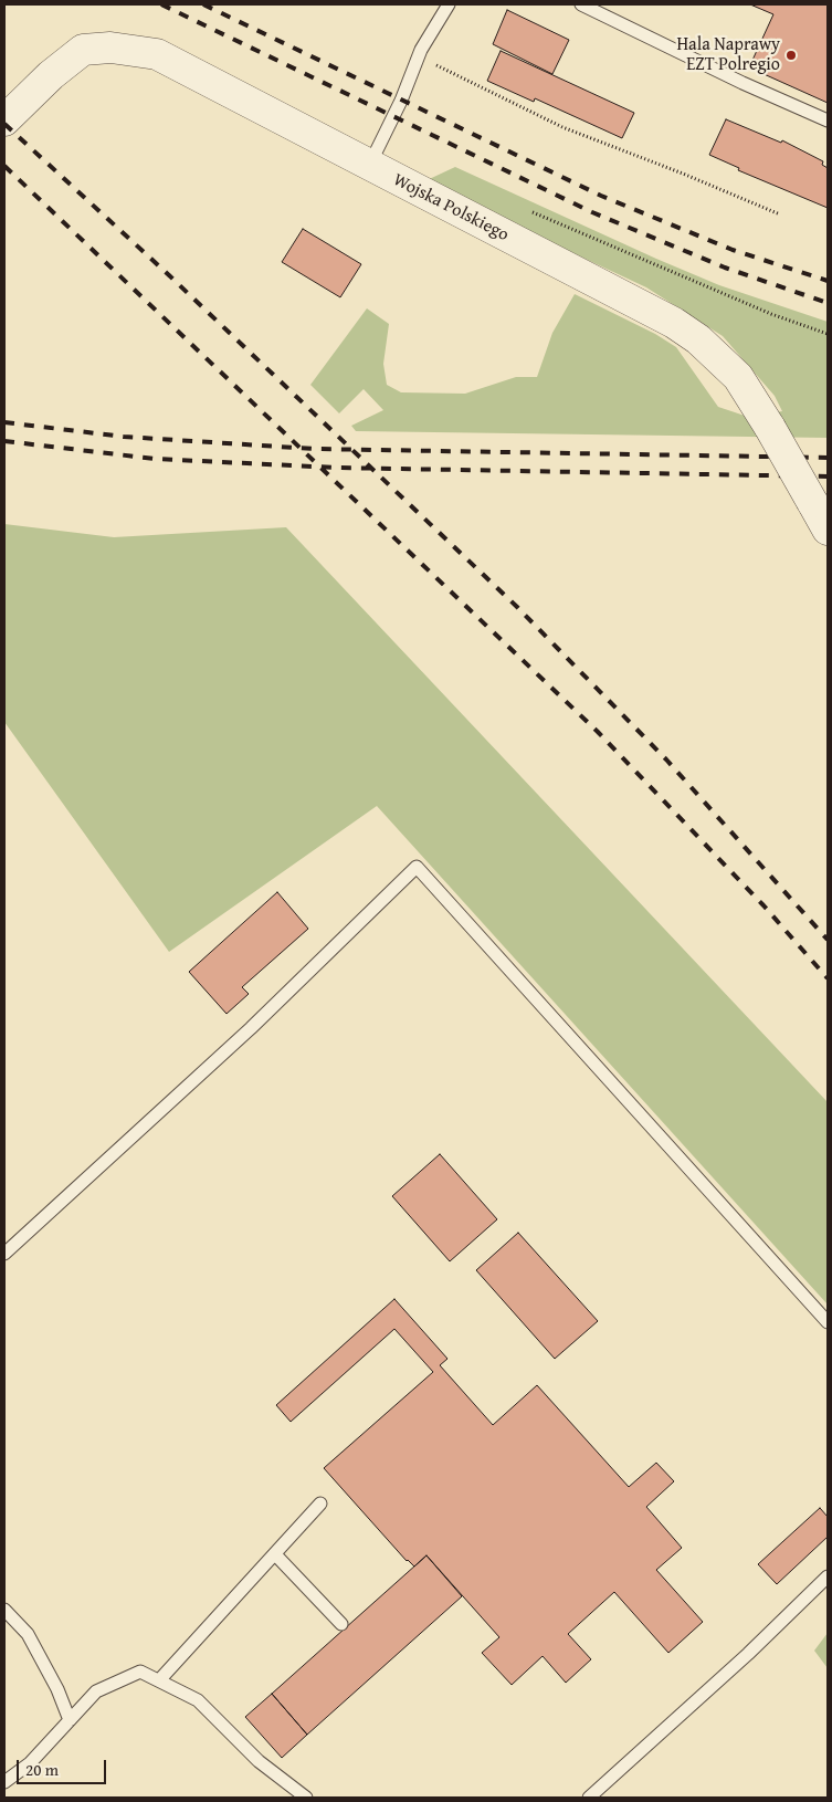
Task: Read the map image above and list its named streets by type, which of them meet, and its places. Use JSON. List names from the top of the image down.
{
  "streets": {
    "street": ["Wojska Polskiego"]
  },
  "places": ["Hala Naprawy EZT Polregio"],
  "scale_bar": "20 m"
}
